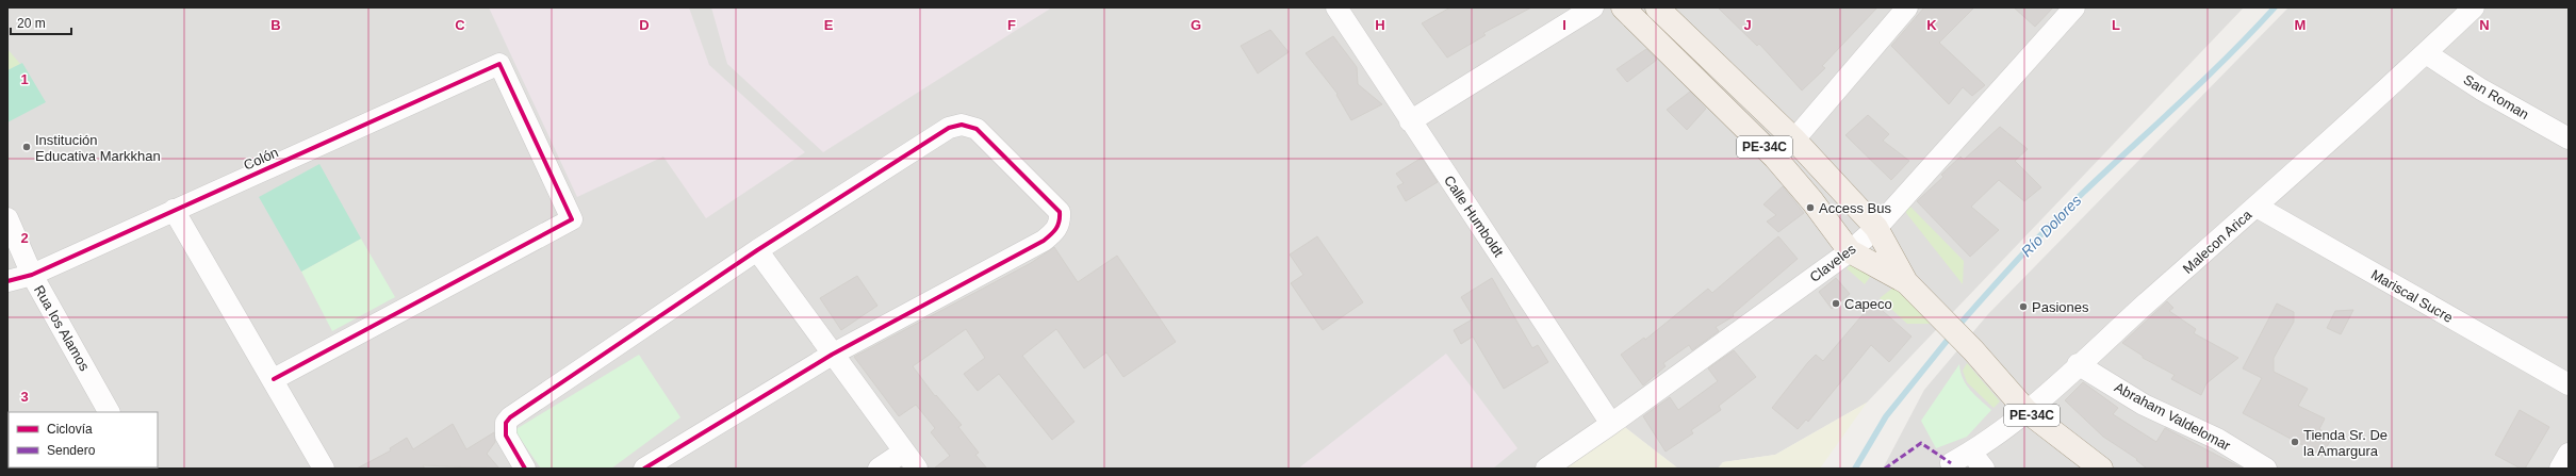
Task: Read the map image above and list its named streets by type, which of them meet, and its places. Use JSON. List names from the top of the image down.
{
  "streets": {
    "main road": ["PE-34C"],
    "street": [
      "San Roman",
      "Colón",
      "Calle Humboldt",
      "Malecon Arica",
      "Claveles",
      "Mariscal Sucre",
      "Rua los Alamos",
      "Abraham Valdelomar"
    ]
  },
  "crossings": [
    ["San Roman", "Malecon Arica"],
    ["PE-34C", "Malecon Arica"],
    ["PE-34C", "Claveles"],
    ["Colón", "Rua los Alamos"],
    ["Calle Humboldt", "Claveles"],
    ["Malecon Arica", "Mariscal Sucre"],
    ["Malecon Arica", "Abraham Valdelomar"]
  ],
  "water": ["Río Dolores"],
  "places": [
    "Institución Educativa Markkhan",
    "Access Bus",
    "Capeco",
    "Pasiones",
    "Tienda Sr. De la Amargura"
  ],
  "legend": ["Ciclovía", "Sendero"],
  "scale_bar": "20 m",
  "grid": {
    "columns": [
      "B",
      "C",
      "D",
      "E",
      "F",
      "G",
      "H",
      "I",
      "J",
      "K",
      "L",
      "M",
      "N"
    ],
    "rows": ["1", "2", "3"]
  }
}
